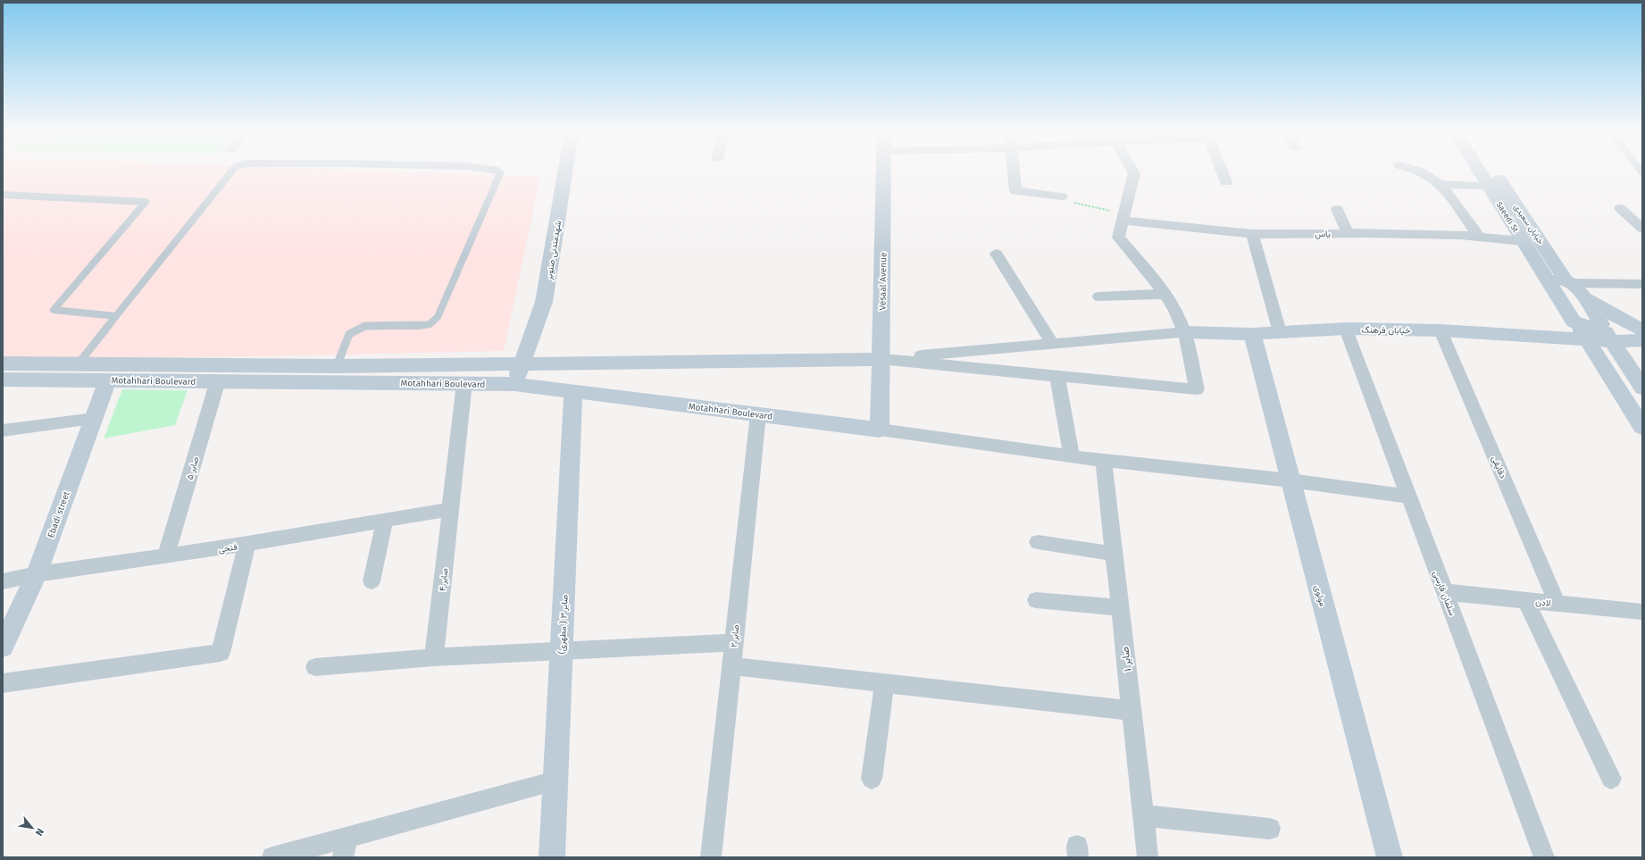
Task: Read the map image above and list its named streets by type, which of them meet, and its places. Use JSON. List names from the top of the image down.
{
  "streets": {
    "street": [
      "Saeedi St",
      "خیابان سعیدی",
      "یاس",
      "شهدمندنی صنوبر",
      "Vesaal Avenue",
      "خیابان فرهنگ",
      "Motahhari Boulevard",
      "دقایقی",
      "صابر ۵",
      "Ebadi street",
      "فتحی",
      "صابر ۴",
      "سلمان فارسی",
      "مولوی",
      "لادن",
      "صابر ۳ ( مطهری)",
      "صابر ۲",
      "صابر ۱"
    ]
  },
  "crossings": [
    ["Saeedi St", "خیابان سعیدی"],
    ["Saeedi St", "یاس"],
    ["Saeedi St", "خیابان فرهنگ"],
    ["شهدمندنی صنوبر", "Motahhari Boulevard"],
    ["Vesaal Avenue", "Motahhari Boulevard"],
    ["خیابان فرهنگ", "دقایقی"],
    ["خیابان فرهنگ", "سلمان فارسی"],
    ["خیابان فرهنگ", "مولوی"],
    ["Motahhari Boulevard", "صابر ۵"],
    ["Motahhari Boulevard", "Ebadi street"],
    ["Motahhari Boulevard", "صابر ۴"],
    ["Motahhari Boulevard", "صابر ۳ ( مطهری)"],
    ["Motahhari Boulevard", "صابر ۲"],
    ["دقایقی", "لادن"],
    ["صابر ۵", "فتحی"],
    ["Ebadi street", "فتحی"],
    ["فتحی", "صابر ۴"],
    ["سلمان فارسی", "لادن"]
  ],
  "north": "bottom right"
}
